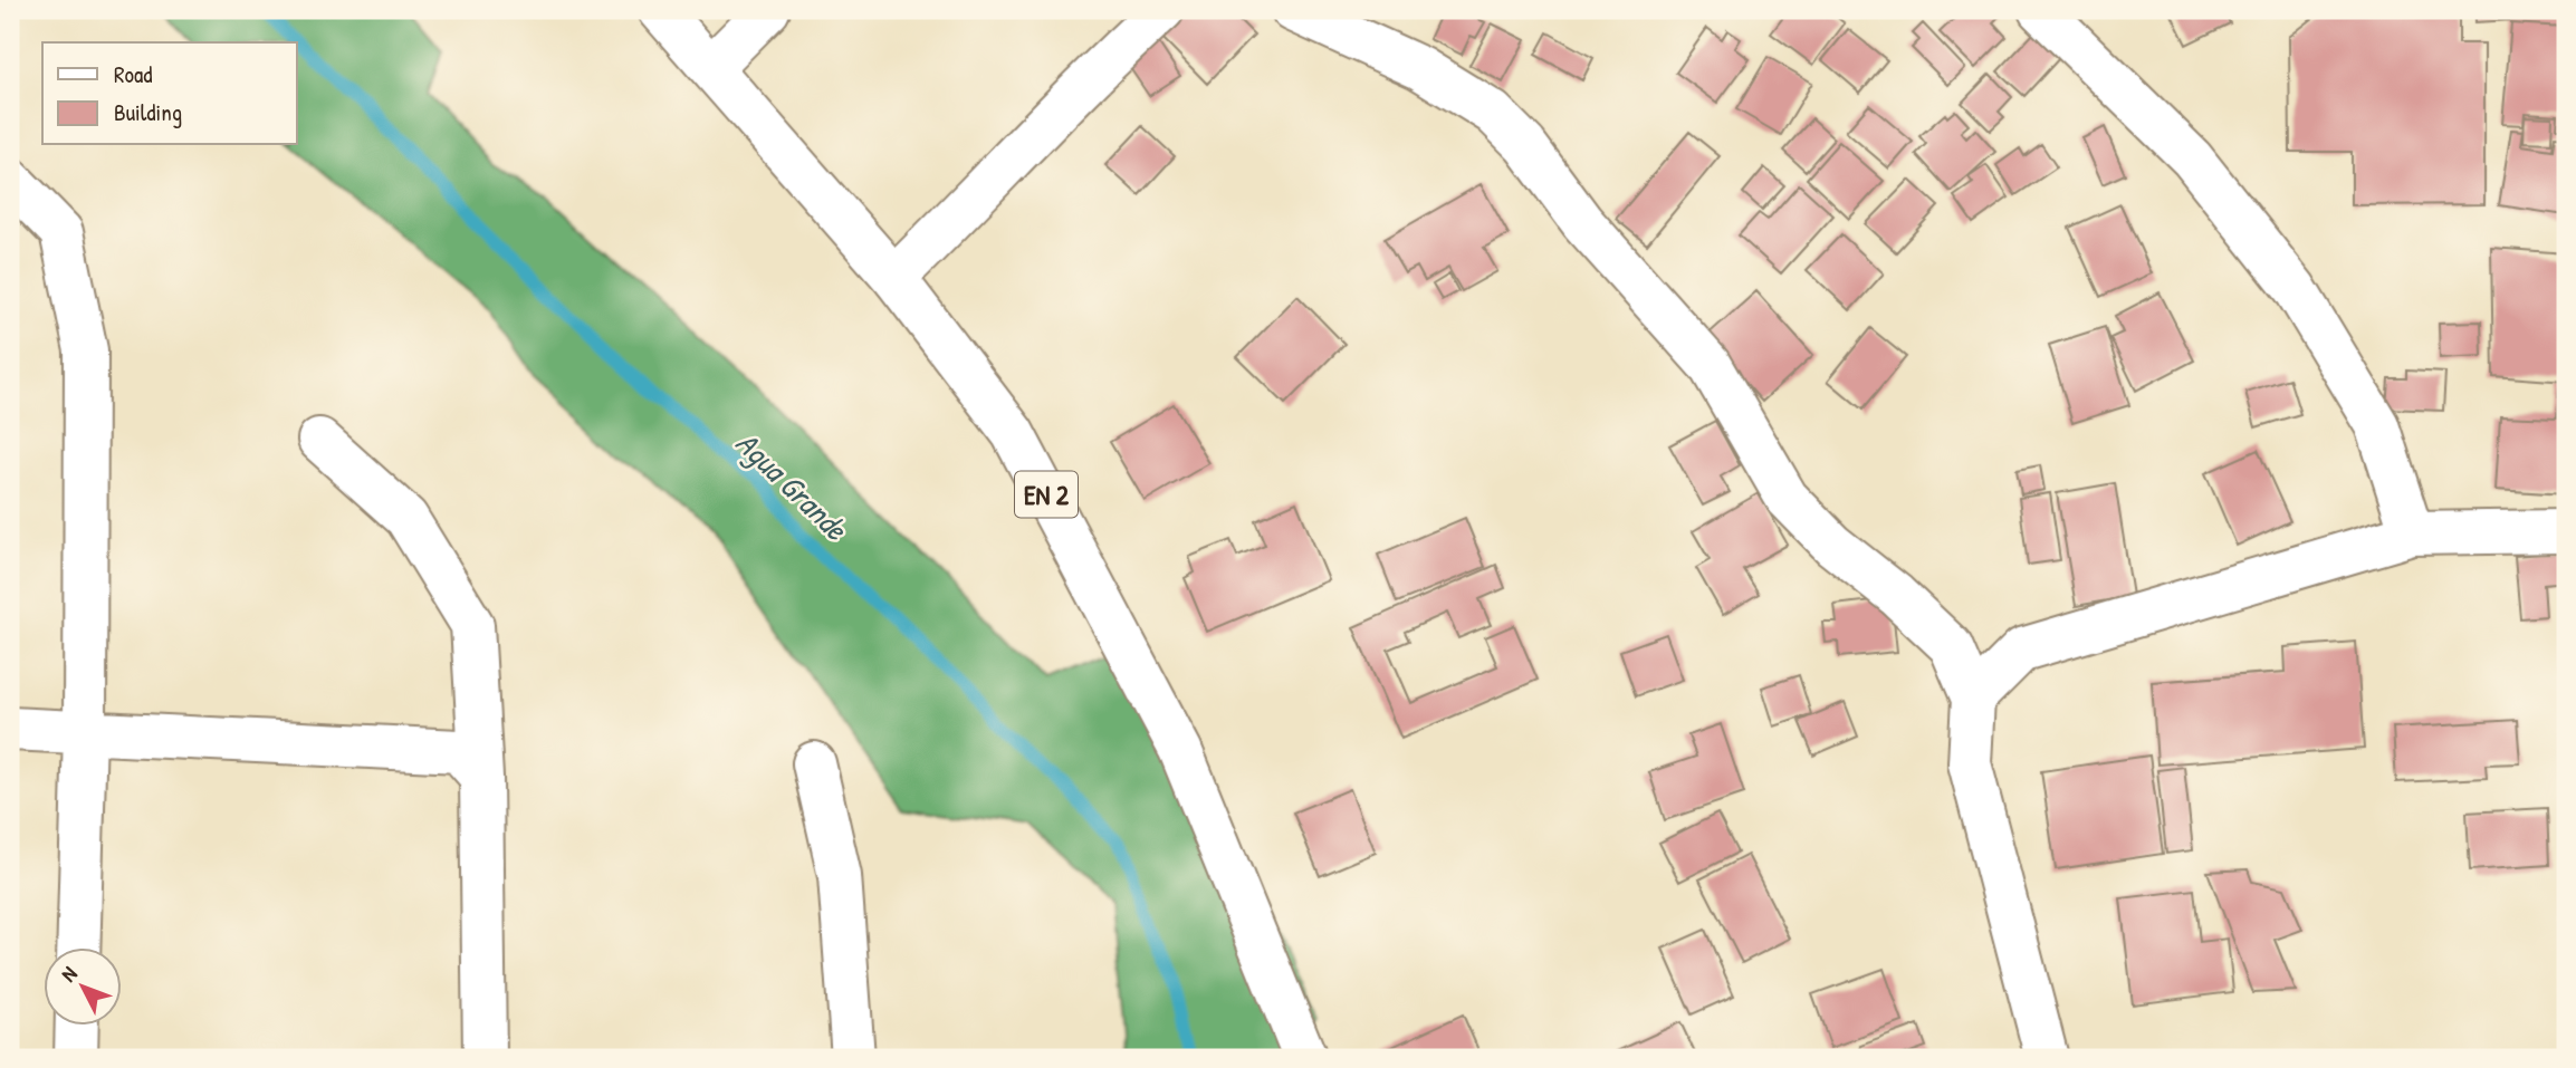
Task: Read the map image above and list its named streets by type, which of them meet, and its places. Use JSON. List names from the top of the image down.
{
  "streets": {
    "street": ["EN 2"]
  },
  "water": ["Agua Grande"],
  "legend": ["Road", "Building"],
  "north": "top left"
}
